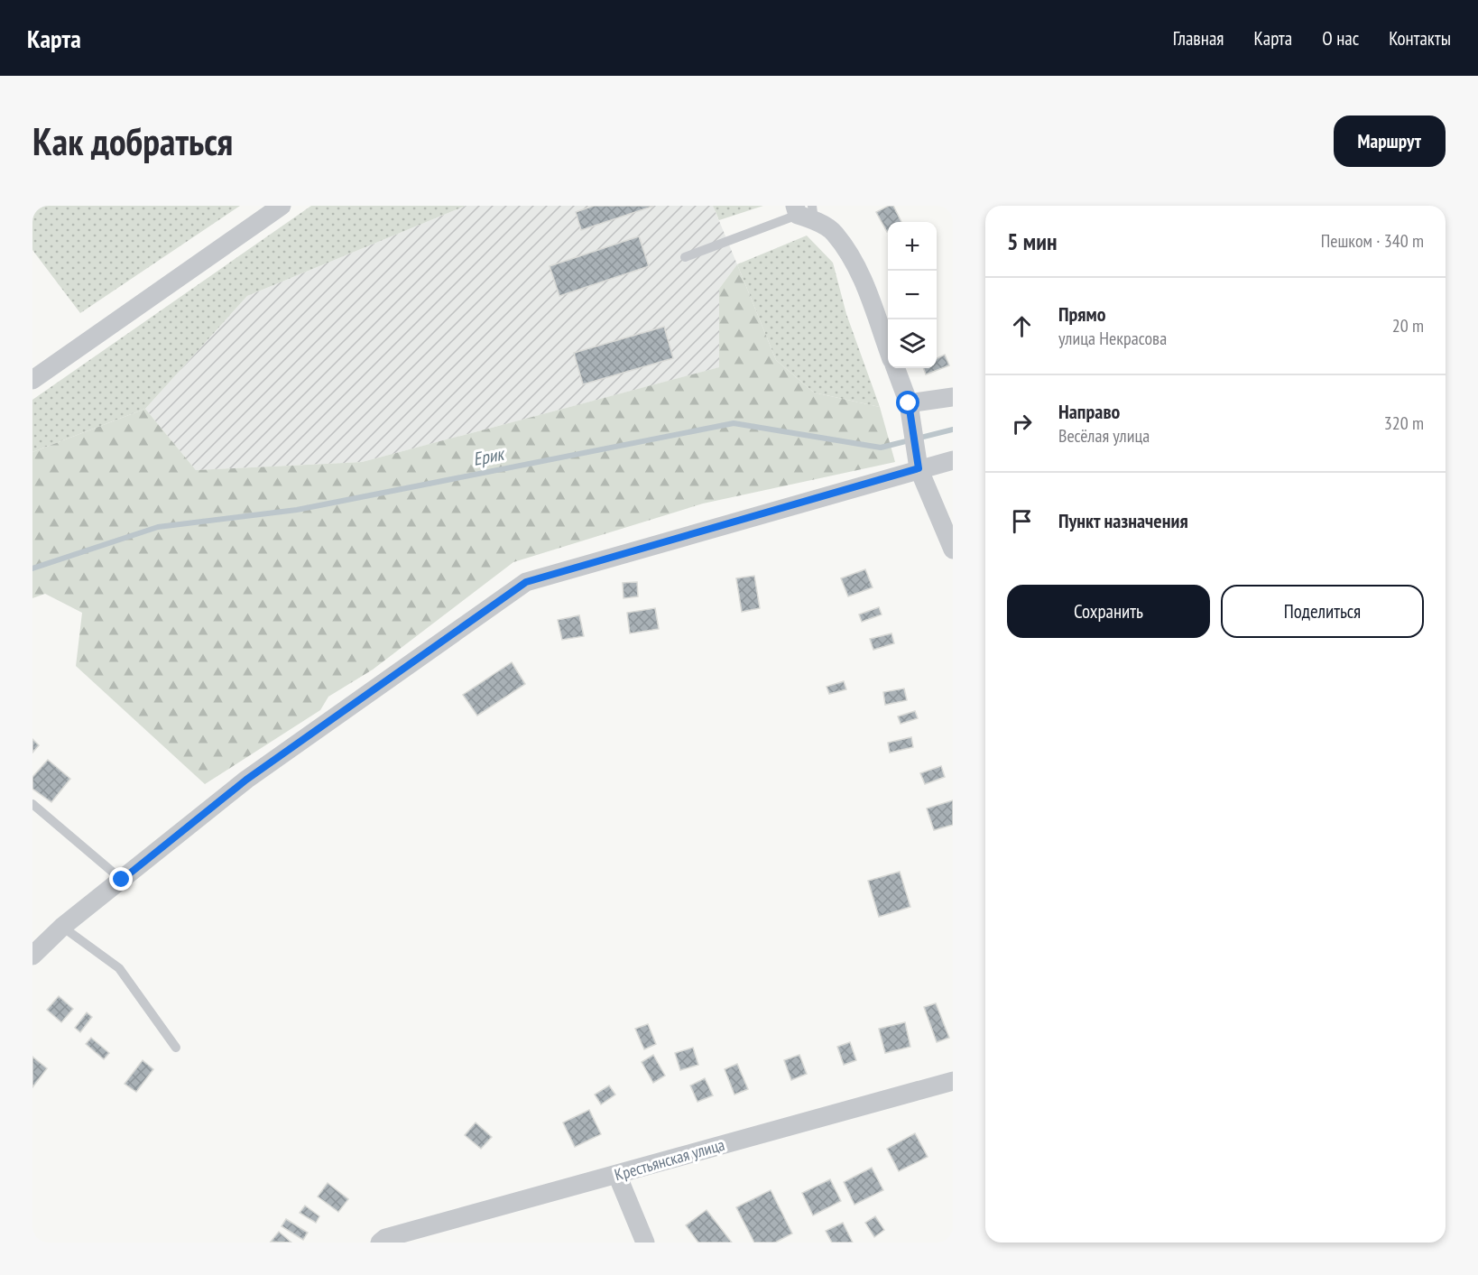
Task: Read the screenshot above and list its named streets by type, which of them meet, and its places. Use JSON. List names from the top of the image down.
{
  "streets": {
    "street": ["Крестьянская улица"]
  },
  "water": ["Ерик"],
  "page": {
    "header": "Карта",
    "nav": [
      "Главная",
      "Карта",
      "О нас",
      "Контакты"
    ],
    "buttons": [
      "Маршрут",
      ["Сохранить", "Поделиться"]
    ],
    "title": "Как добраться",
    "heading": ["5 мин", "Пешком · 340 m"],
    "map_buttons": ["+", "−"],
    "list": [
      ["Прямо", "улица Некрасова", "20 m"],
      ["Направо", "Весёлая улица", "320 m"],
      "Пункт назначения"
    ]
  }
}
